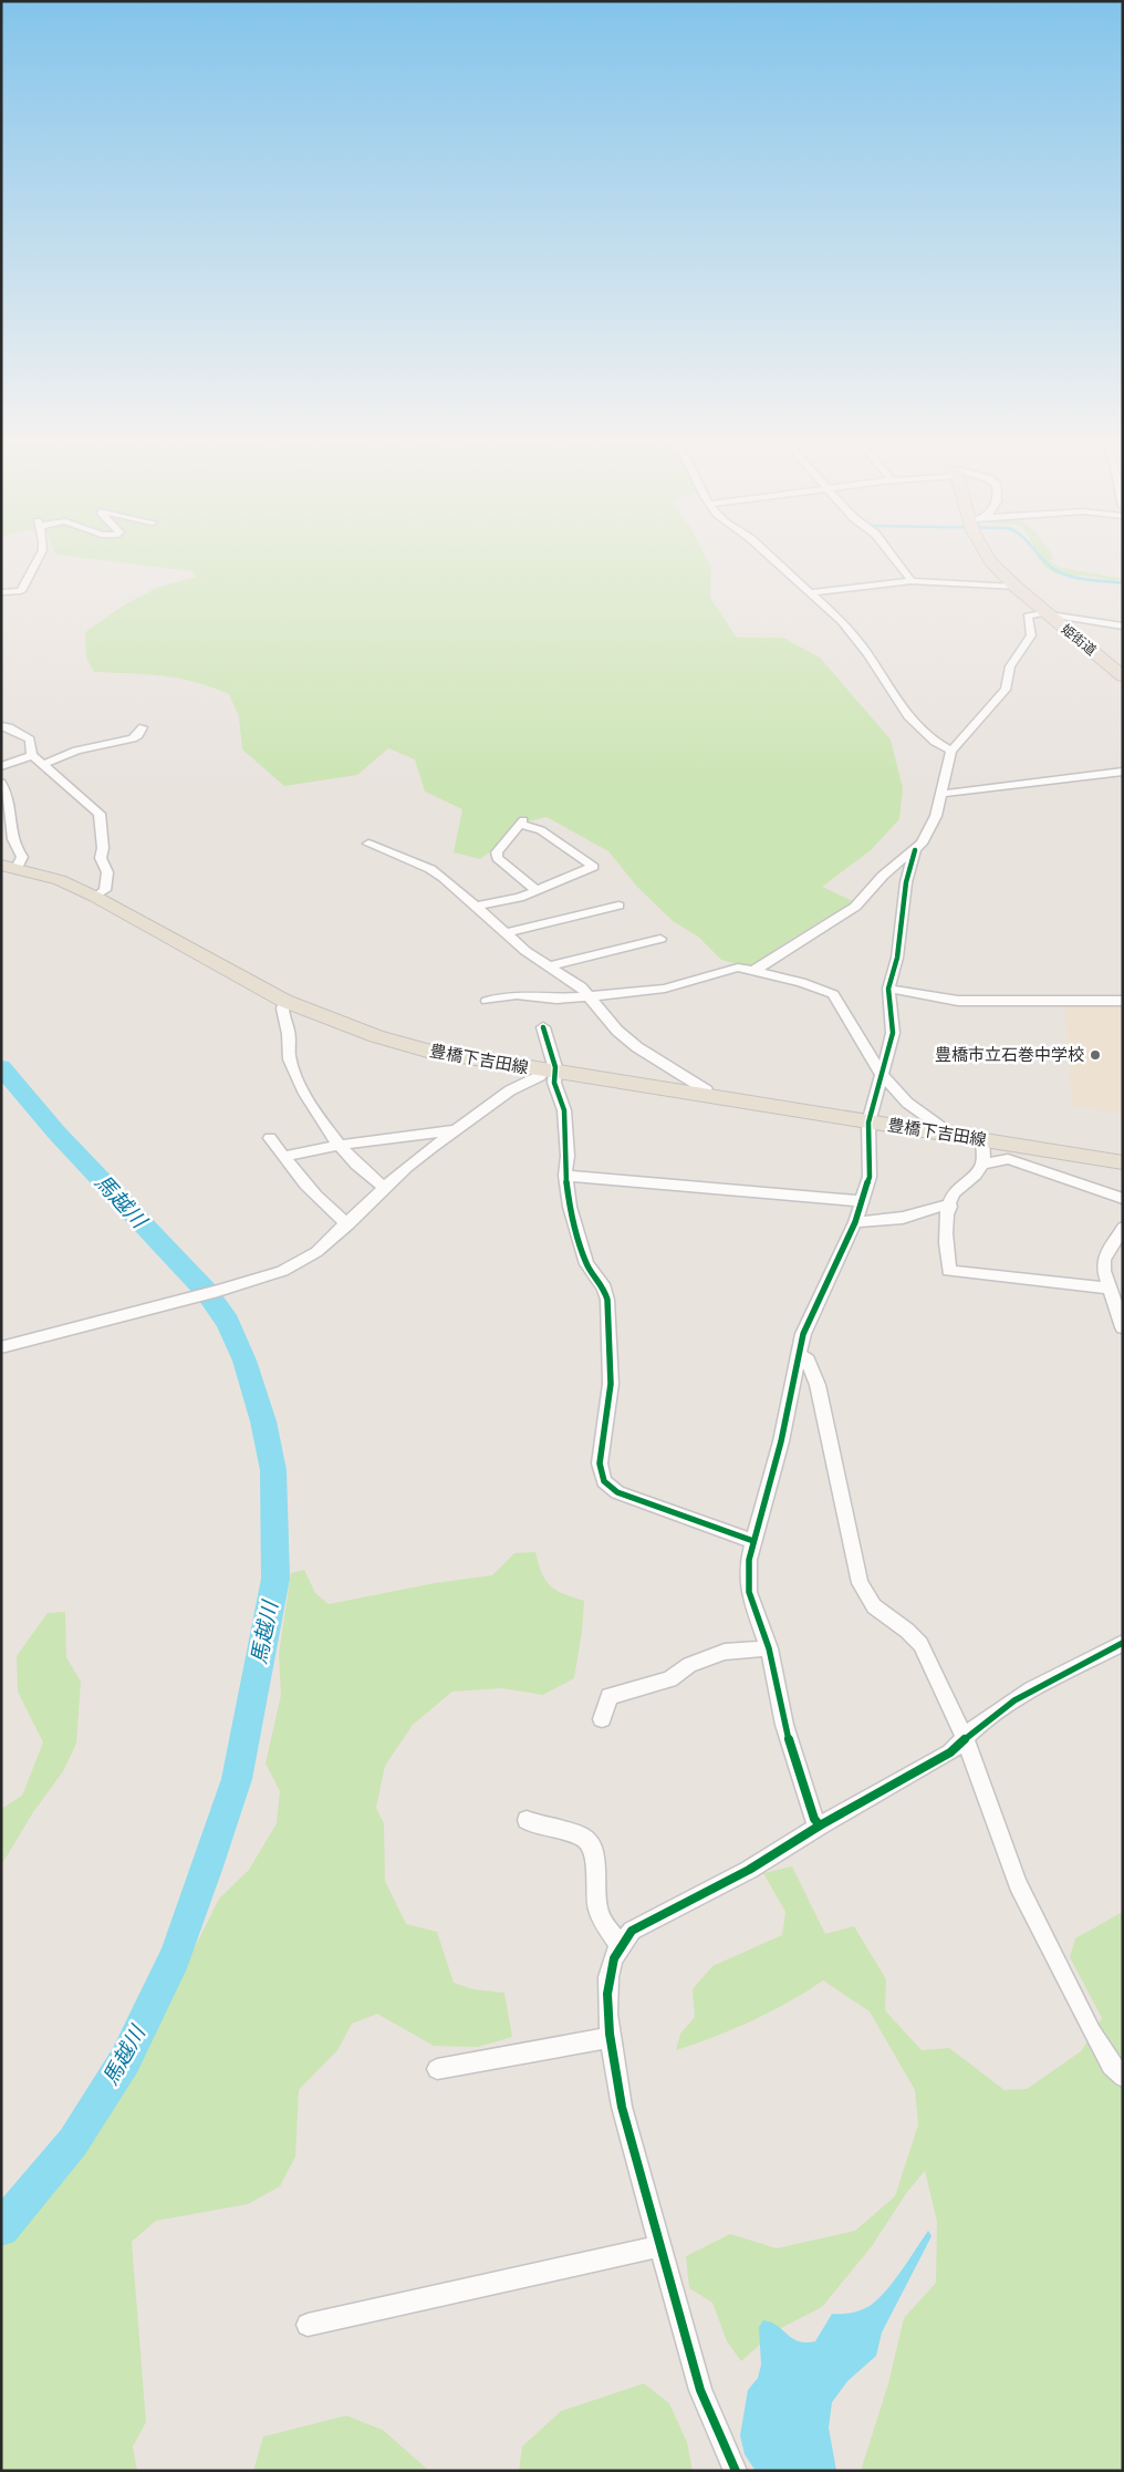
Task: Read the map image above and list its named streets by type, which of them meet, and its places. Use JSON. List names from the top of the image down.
{
  "streets": {
    "highway": ["姫街道"],
    "main road": ["豊橋下吉田線"]
  },
  "water": ["馬越川"],
  "places": ["豊橋市立石巻中学校"]
}
